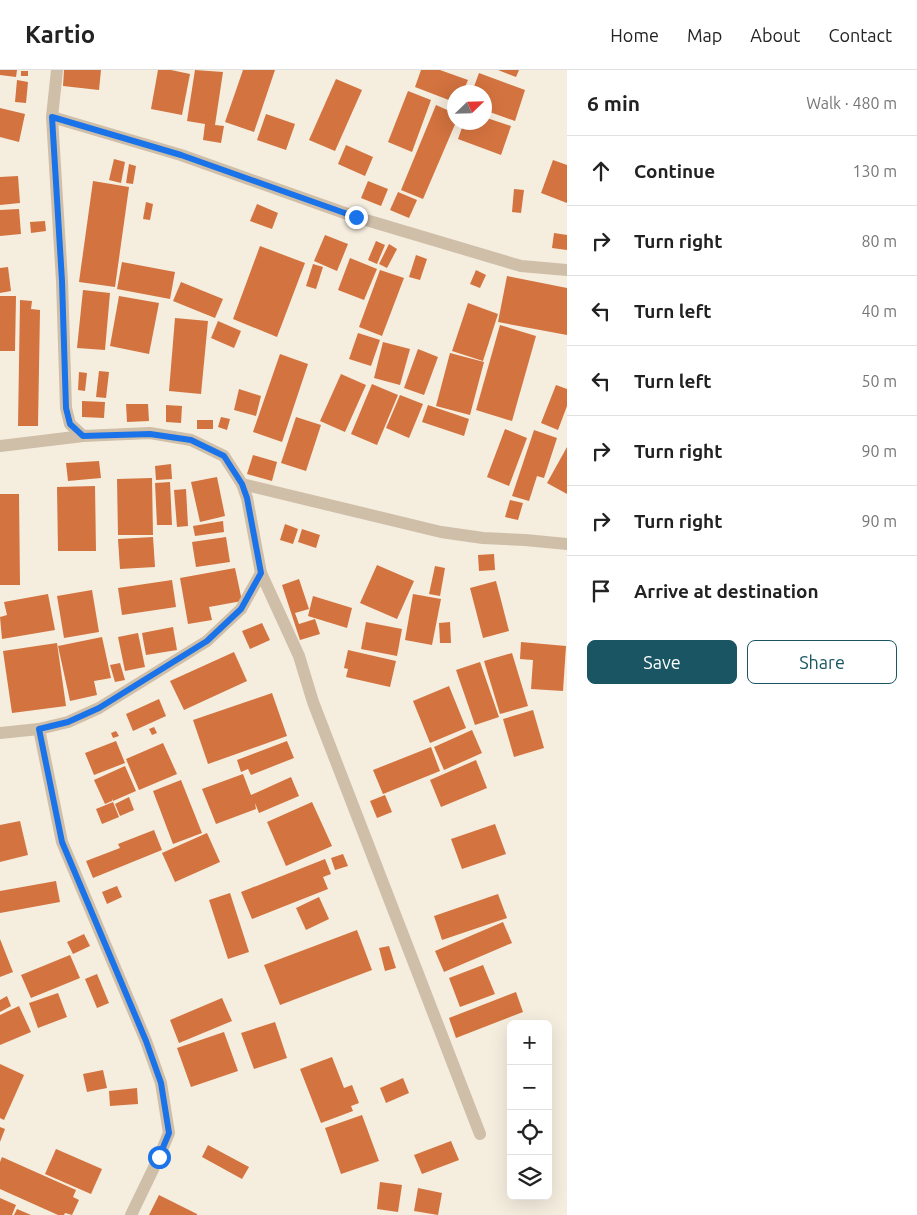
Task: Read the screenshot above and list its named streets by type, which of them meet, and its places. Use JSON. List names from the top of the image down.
{
  "north": "top right",
  "page": {
    "header": "Kartio",
    "nav": [
      "Home",
      "Map",
      "About",
      "Contact"
    ],
    "heading": ["6 min", "Walk · 480 m"],
    "list": [
      ["Continue", "130 m"],
      ["Turn right", "80 m"],
      ["Turn left", "40 m"],
      ["Turn left", "50 m"],
      ["Turn right", "90 m"],
      ["Turn right", "90 m"],
      "Arrive at destination"
    ],
    "buttons": ["Save", "Share"],
    "map_buttons": ["+", "−"]
  }
}
